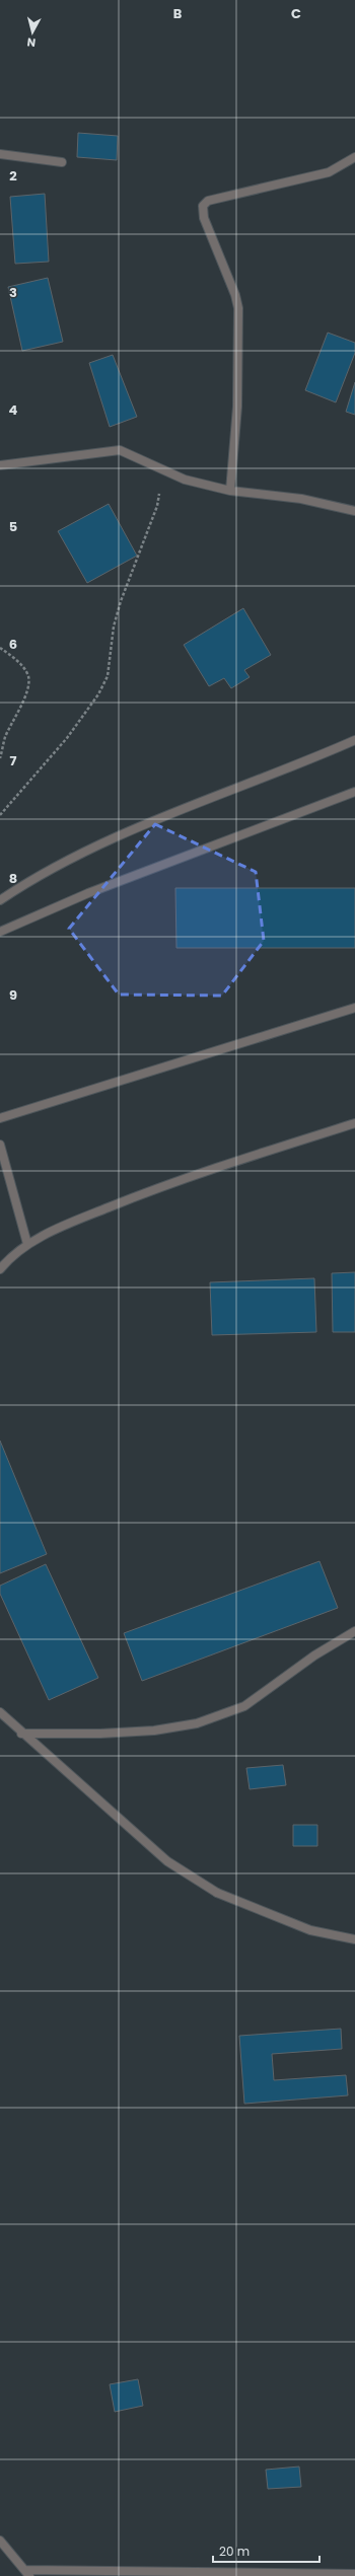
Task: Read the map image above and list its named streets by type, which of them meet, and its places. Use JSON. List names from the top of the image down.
{
  "scale_bar": "20 m",
  "north": "bottom",
  "grid": {
    "columns": ["B", "C"],
    "rows": [
      "2",
      "3",
      "4",
      "5",
      "6",
      "7",
      "8",
      "9"
    ]
  }
}
